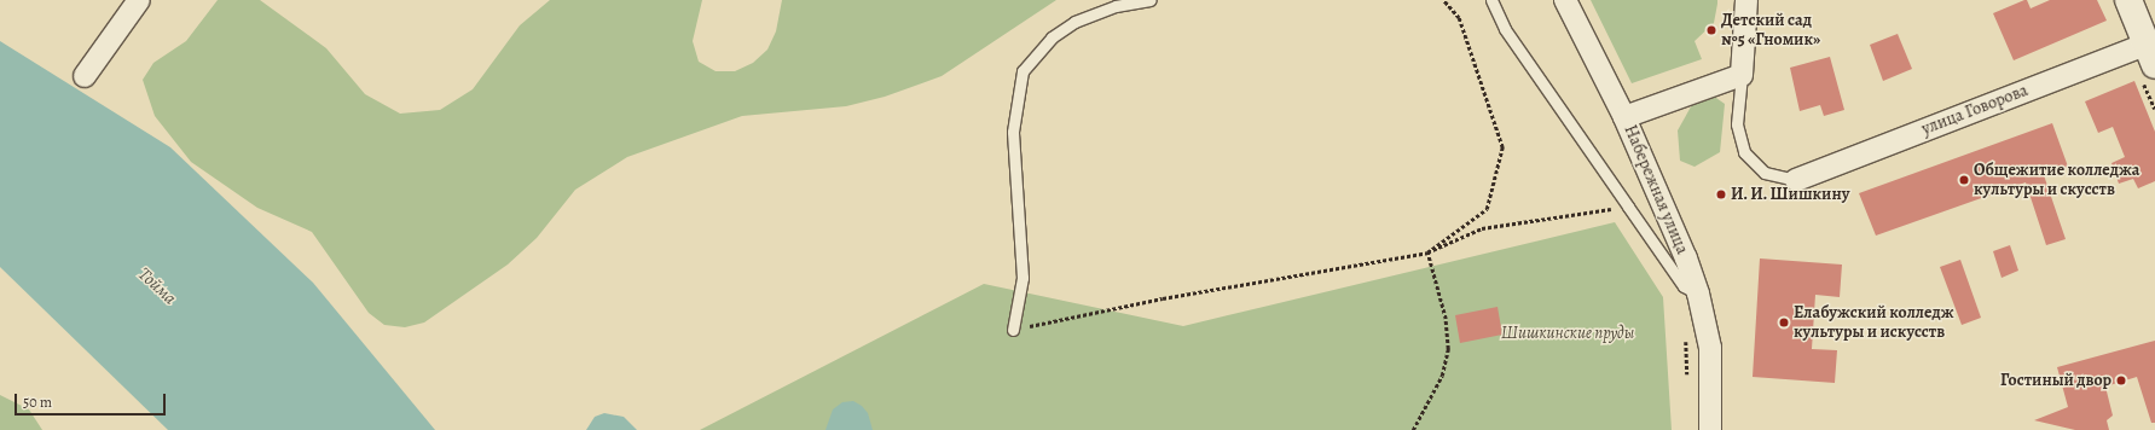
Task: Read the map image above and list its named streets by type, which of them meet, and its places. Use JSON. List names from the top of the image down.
{
  "streets": {
    "street": ["улица Говорова", "Набережная улица"]
  },
  "water": ["Тойма"],
  "parks": ["Шишкинские пруды"],
  "places": [
    "Детский сад №5 «Гномик»",
    "Общежитие колледжа культуры и скусств",
    "И. И. Шишкину",
    "Елабужский колледж культуры и искусств",
    "Гостиный двор"
  ],
  "scale_bar": "50 m"
}
